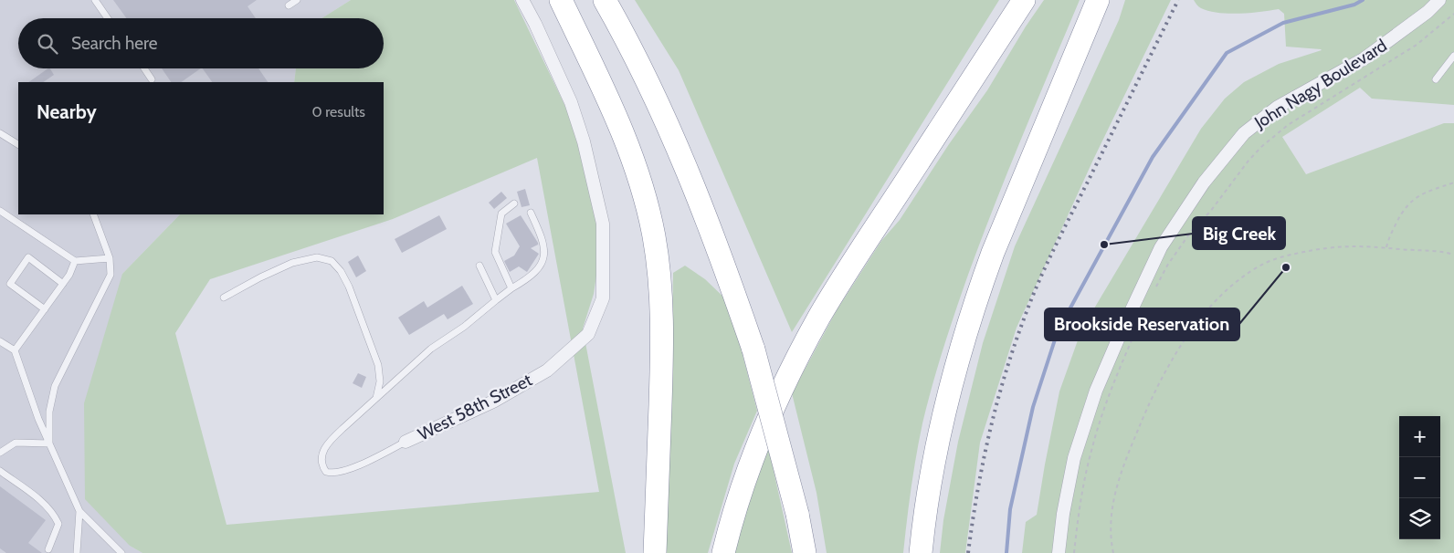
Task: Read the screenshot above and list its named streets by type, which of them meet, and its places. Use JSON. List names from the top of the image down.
{
  "streets": {
    "street": ["John Nagy Boulevard", "West 58th Street"]
  },
  "places": ["Big Creek", "Brookside Reservation"],
  "page": {
    "search": "Search here",
    "heading": ["Nearby", "0 results"],
    "map_buttons": ["+", "−"]
  }
}
